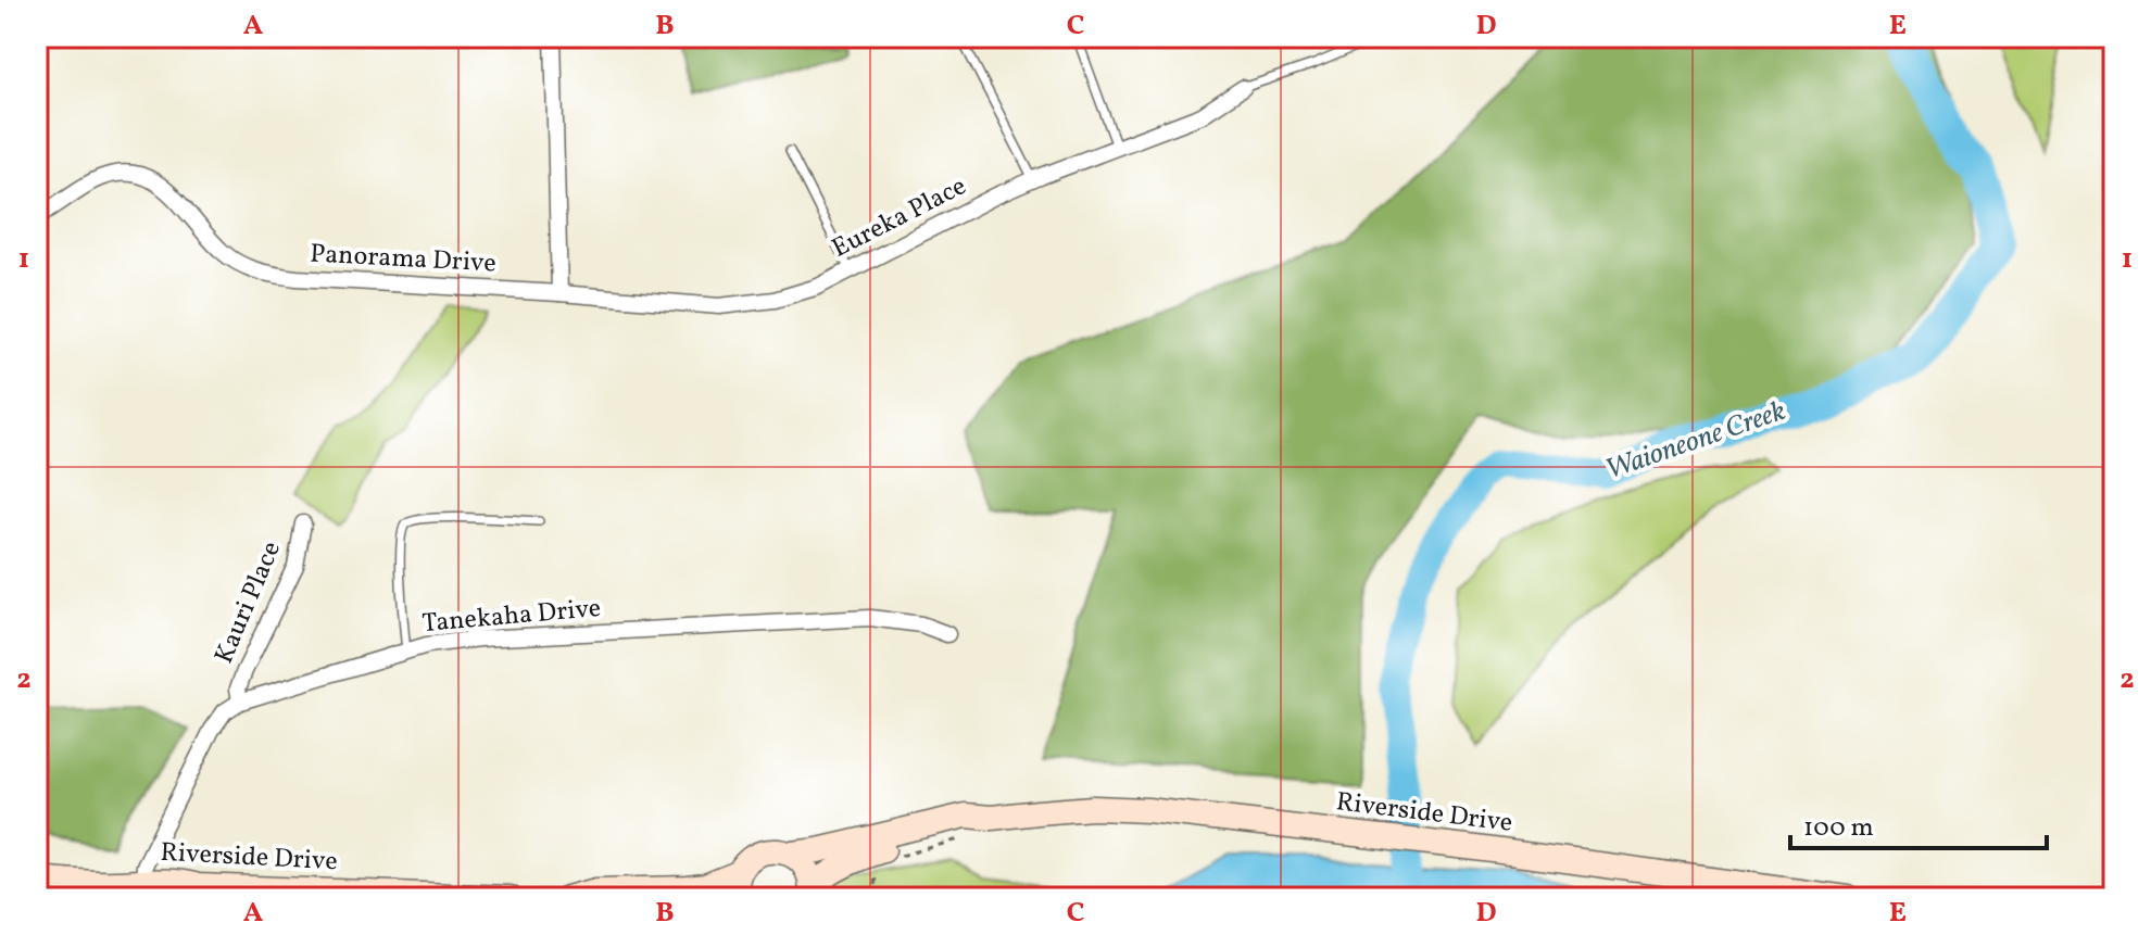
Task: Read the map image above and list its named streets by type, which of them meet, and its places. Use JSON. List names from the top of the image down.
{
  "streets": {
    "main road": ["Riverside Drive"],
    "street": [
      "Eureka Place",
      "Panorama Drive",
      "Kauri Place",
      "Tanekaha Drive"
    ]
  },
  "crossings": [
    ["Eureka Place", "Panorama Drive"],
    ["Kauri Place", "Tanekaha Drive"],
    ["Tanekaha Drive", "Riverside Drive"]
  ],
  "water": ["Waioneone Creek"],
  "scale_bar": "100 m",
  "grid": {
    "columns": [
      "A",
      "B",
      "C",
      "D",
      "E"
    ],
    "rows": ["1", "2"]
  }
}
